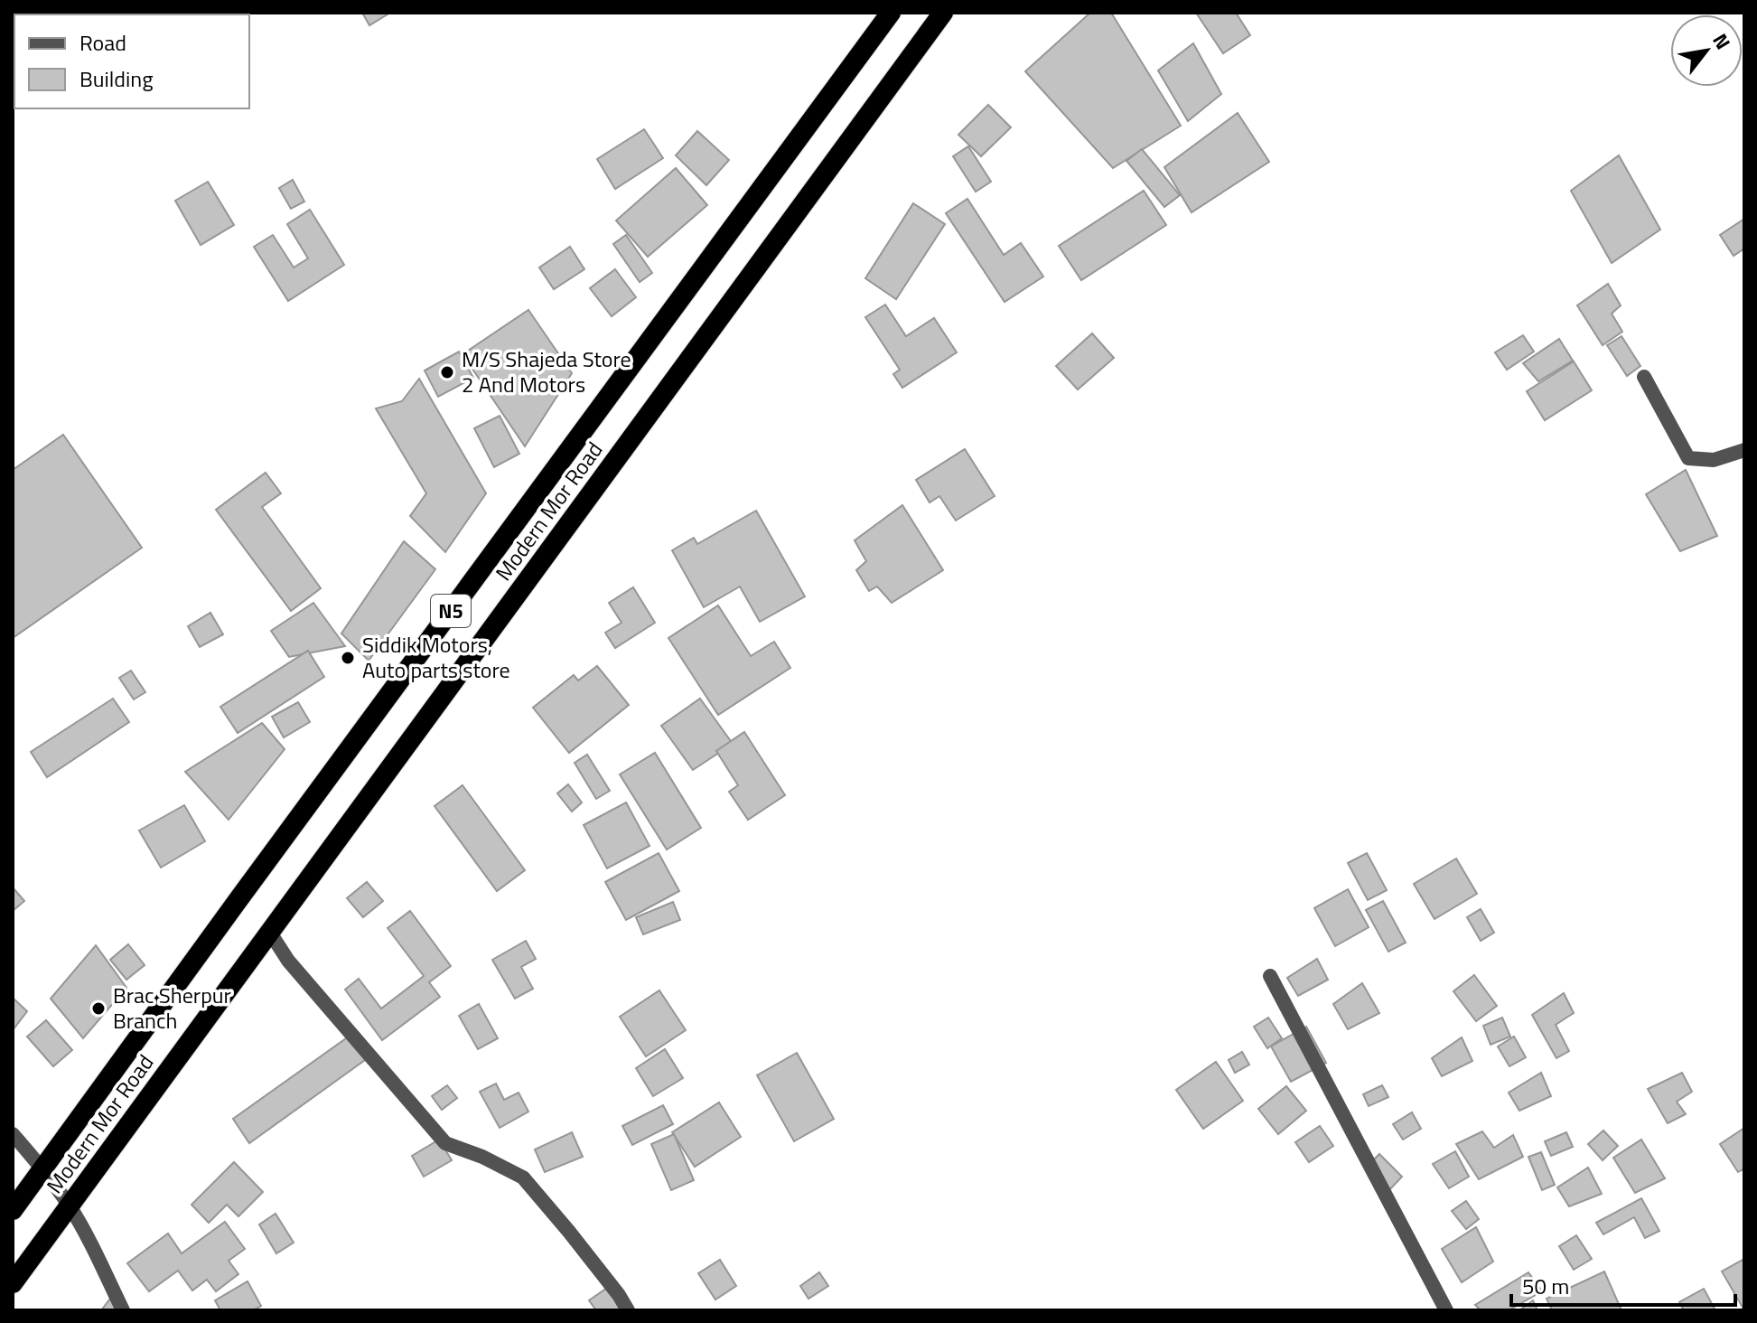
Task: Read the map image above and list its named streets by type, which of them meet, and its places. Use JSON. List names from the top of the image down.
{
  "streets": {
    "highway": ["Modern Mor Road", "N5"]
  },
  "places": ["M/S Shajeda Store 2 And Motors", "Siddik Motors, Auto parts store", "Brac Sherpur Branch"],
  "legend": ["Road", "Building"],
  "scale_bar": "50 m",
  "north": "top right"
}
